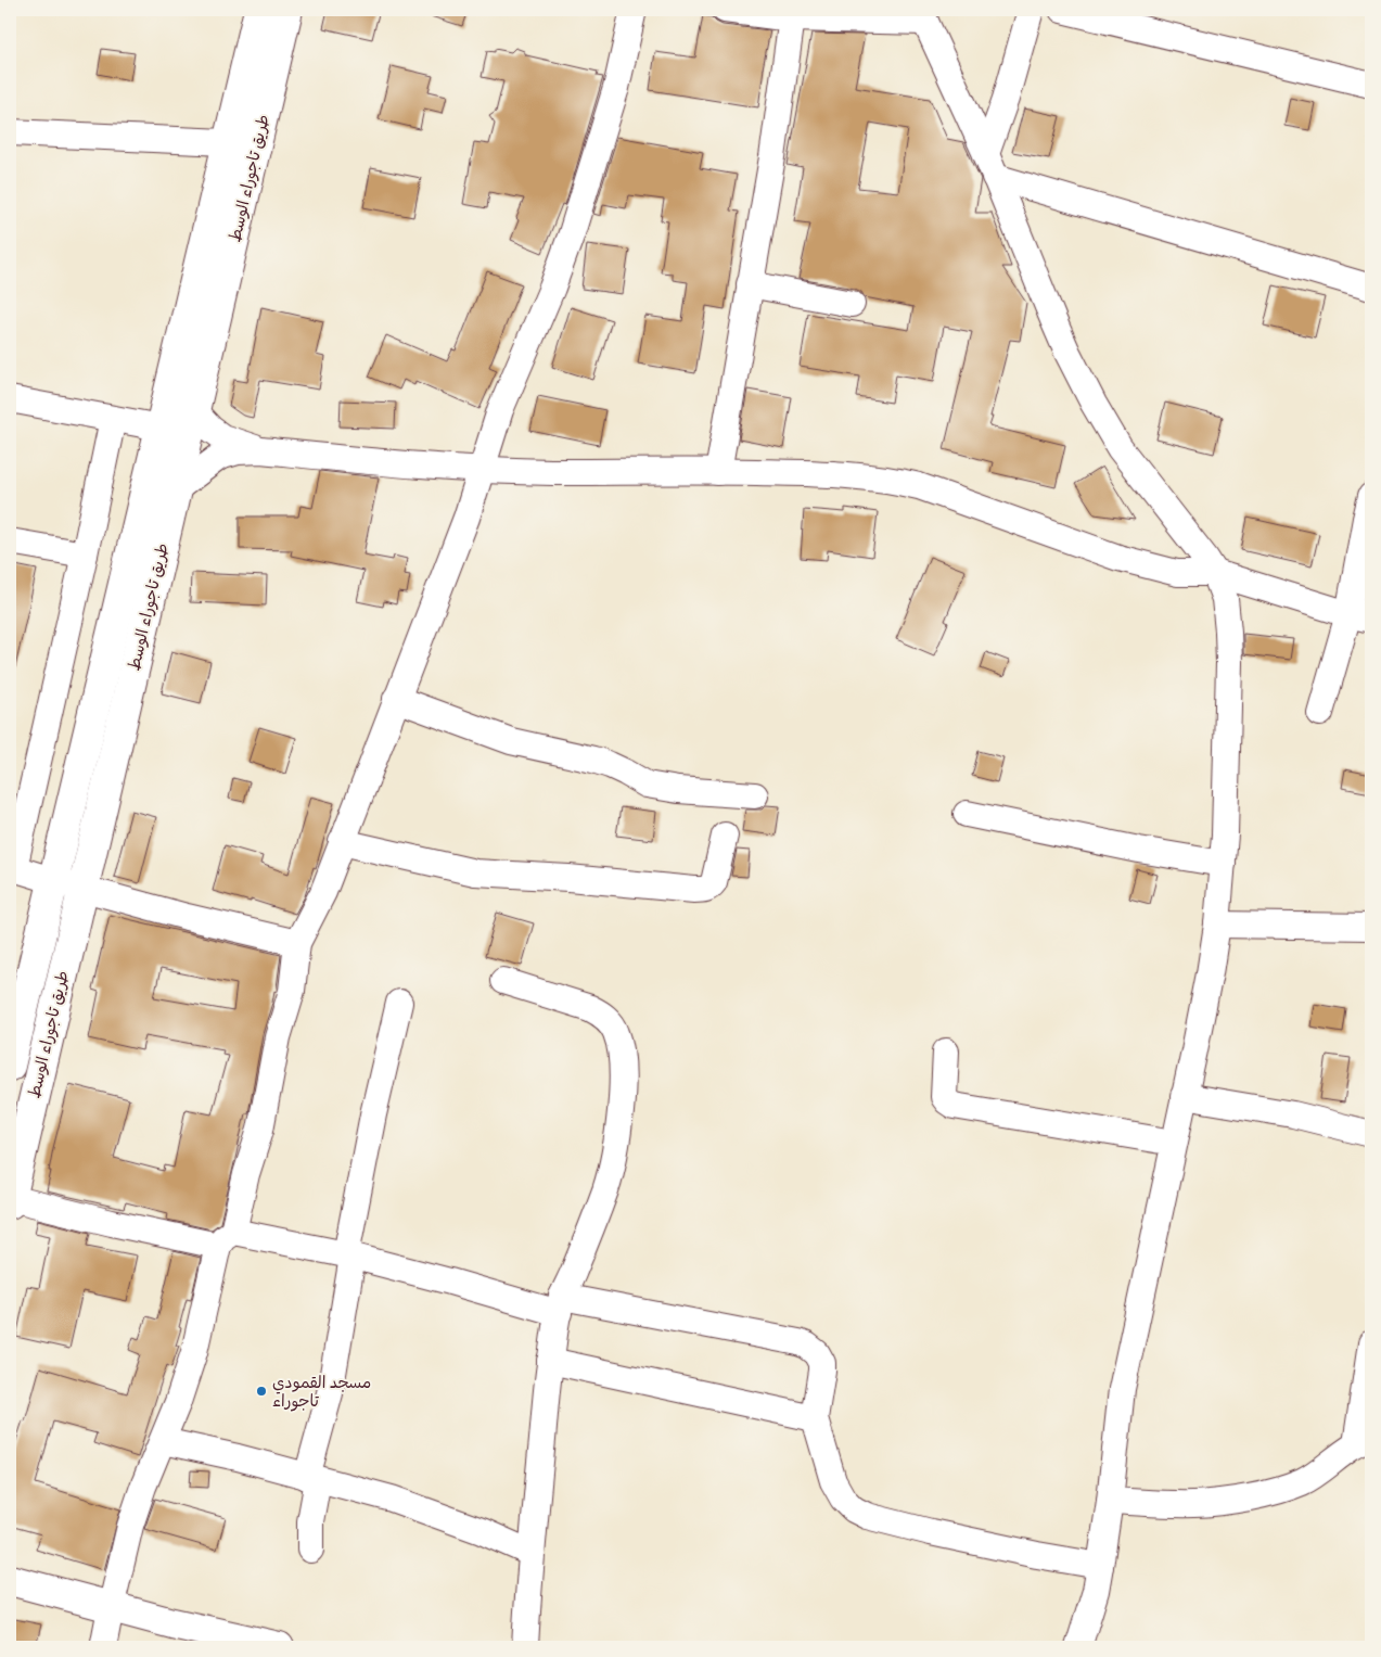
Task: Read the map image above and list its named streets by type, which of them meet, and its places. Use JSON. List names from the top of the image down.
{
  "streets": {
    "main road": ["طريق تاجوراء الوسط"]
  },
  "places": ["مسجد القمودي تاجوراء"]
}
